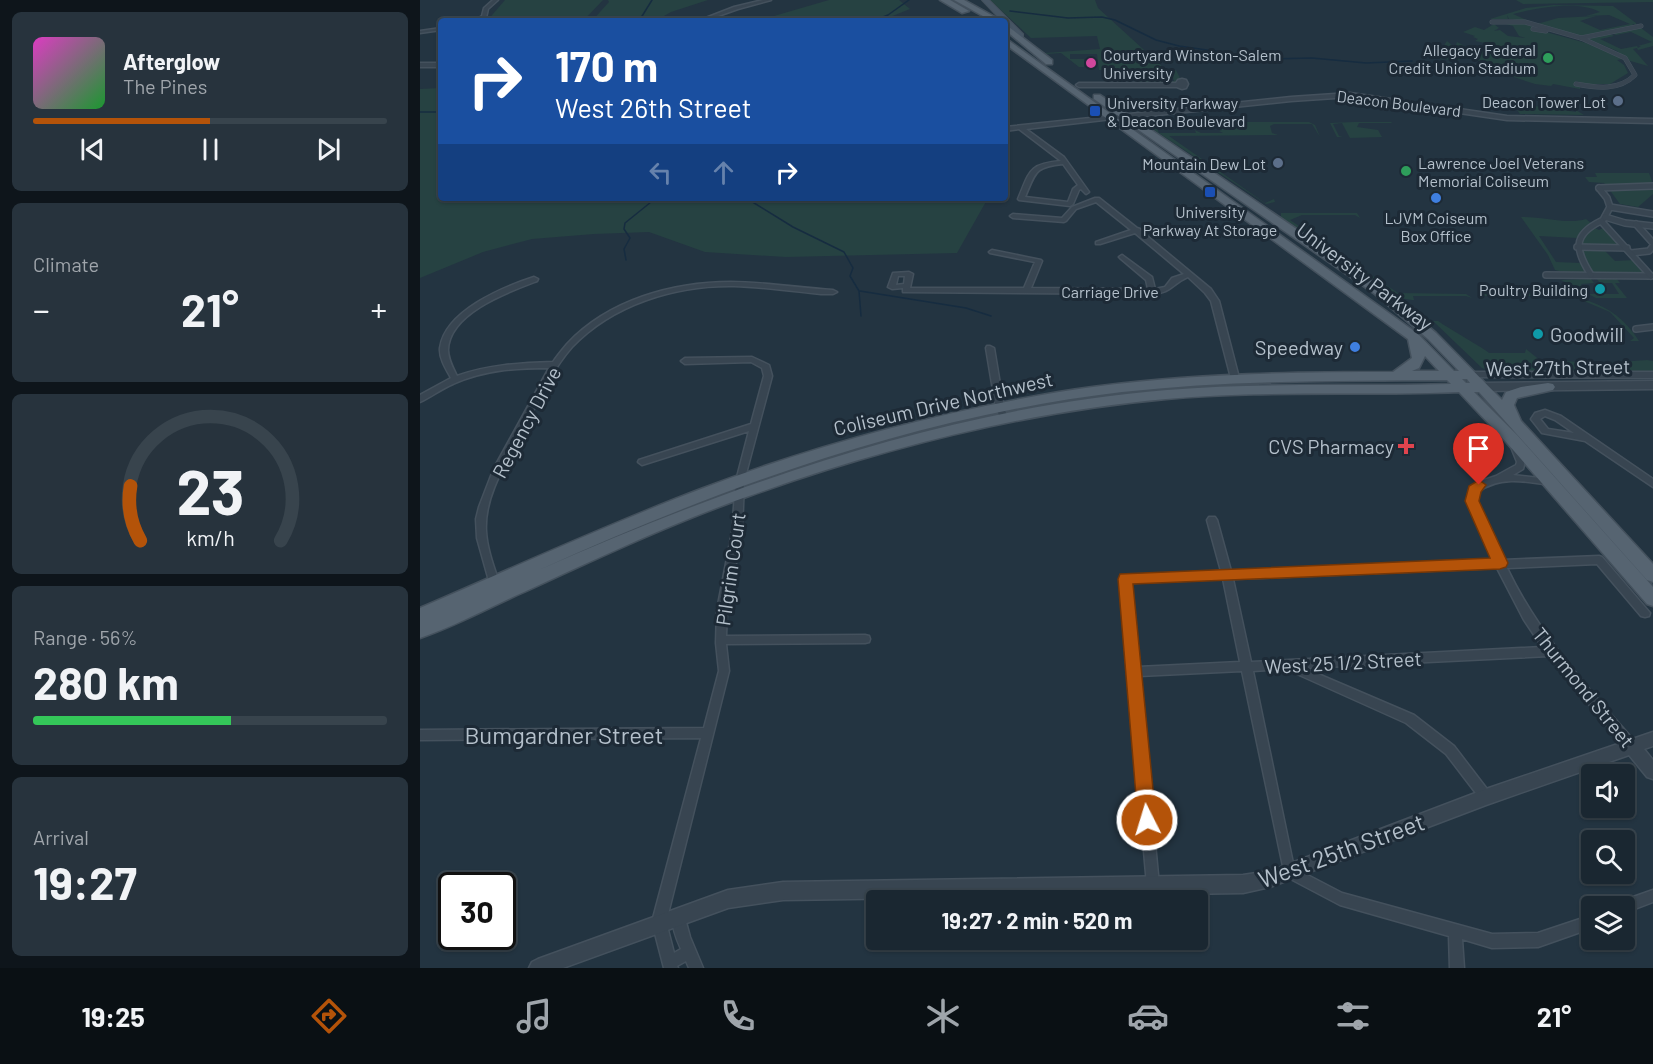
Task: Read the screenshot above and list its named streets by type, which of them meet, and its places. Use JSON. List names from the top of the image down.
{
  "streets": {
    "main road": ["University Parkway", "West 27th Street", "Coliseum Drive Northwest"],
    "street": [
      "Deacon Boulevard",
      "Carriage Drive",
      "Regency Drive",
      "Pilgrim Court",
      "West 25 1/2 Street",
      "Thurmond Street",
      "Bumgardner Street",
      "West 25th Street"
    ]
  },
  "crossings": [
    ["Deacon Boulevard", "University Parkway"],
    ["University Parkway", "West 27th Street"],
    ["University Parkway", "Coliseum Drive Northwest"],
    ["University Parkway", "Thurmond Street"],
    ["West 27th Street", "Coliseum Drive Northwest"],
    ["Coliseum Drive Northwest", "Regency Drive"],
    ["Coliseum Drive Northwest", "Pilgrim Court"],
    ["Pilgrim Court", "Bumgardner Street"],
    ["Pilgrim Court", "West 25th Street"],
    ["West 25 1/2 Street", "Thurmond Street"],
    ["Thurmond Street", "West 25th Street"]
  ],
  "places": {
    "other": [
      "Allegacy Federal Credit Union Stadium",
      "Courtyard Winston-Salem University",
      "Deacon Tower Lot",
      "Mountain Dew Lot",
      "Lawrence Joel Veterans Memorial Coliseum",
      "LJVM Coiseum Box Office",
      "Poultry Building",
      "Goodwill",
      "Speedway"
    ],
    "transit": ["University Parkway & Deacon Boulevard", "University Parkway At Storage"],
    "health": ["CVS Pharmacy"]
  },
  "page": {
    "turn": ["170 m", "West 26th Street"],
    "song": ["Afterglow", "The Pines"],
    "tile": [
      "Climate",
      ["Range · 56%", "280 km"],
      ["Arrival", "19:27"]
    ],
    "heat": ["−", "21°", "+"],
    "limit": "30",
    "trip": "19:27 · 2 min · 520 m",
    "tabs": ["19:25", "21°"],
    "gauge": ["23", "km/h"]
  }
}
